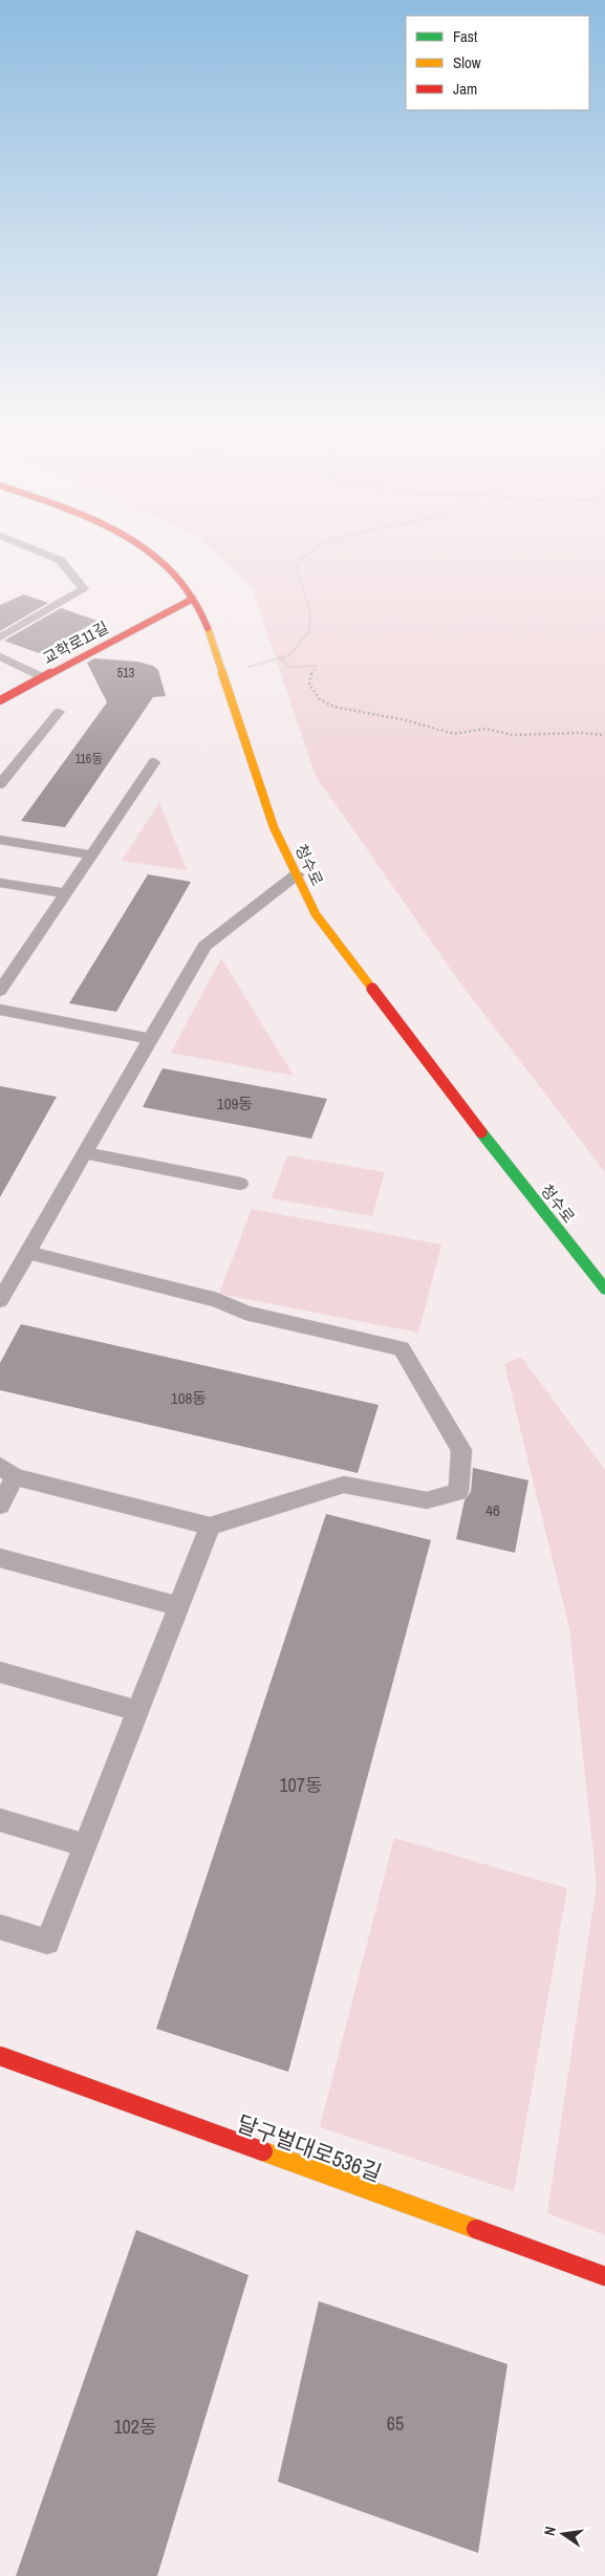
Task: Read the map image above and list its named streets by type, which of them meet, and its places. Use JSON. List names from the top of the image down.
{
  "streets": {
    "main road": ["교학로11길", "청수로", "달구벌대로536길"]
  },
  "crossings": [
    ["교학로11길", "청수로"]
  ],
  "house_numbers": [
    "513",
    "116동",
    "109동",
    "108동",
    "46",
    "107동",
    "65",
    "102동"
  ],
  "legend": ["Fast", "Slow", "Jam"],
  "north": "left"
}
